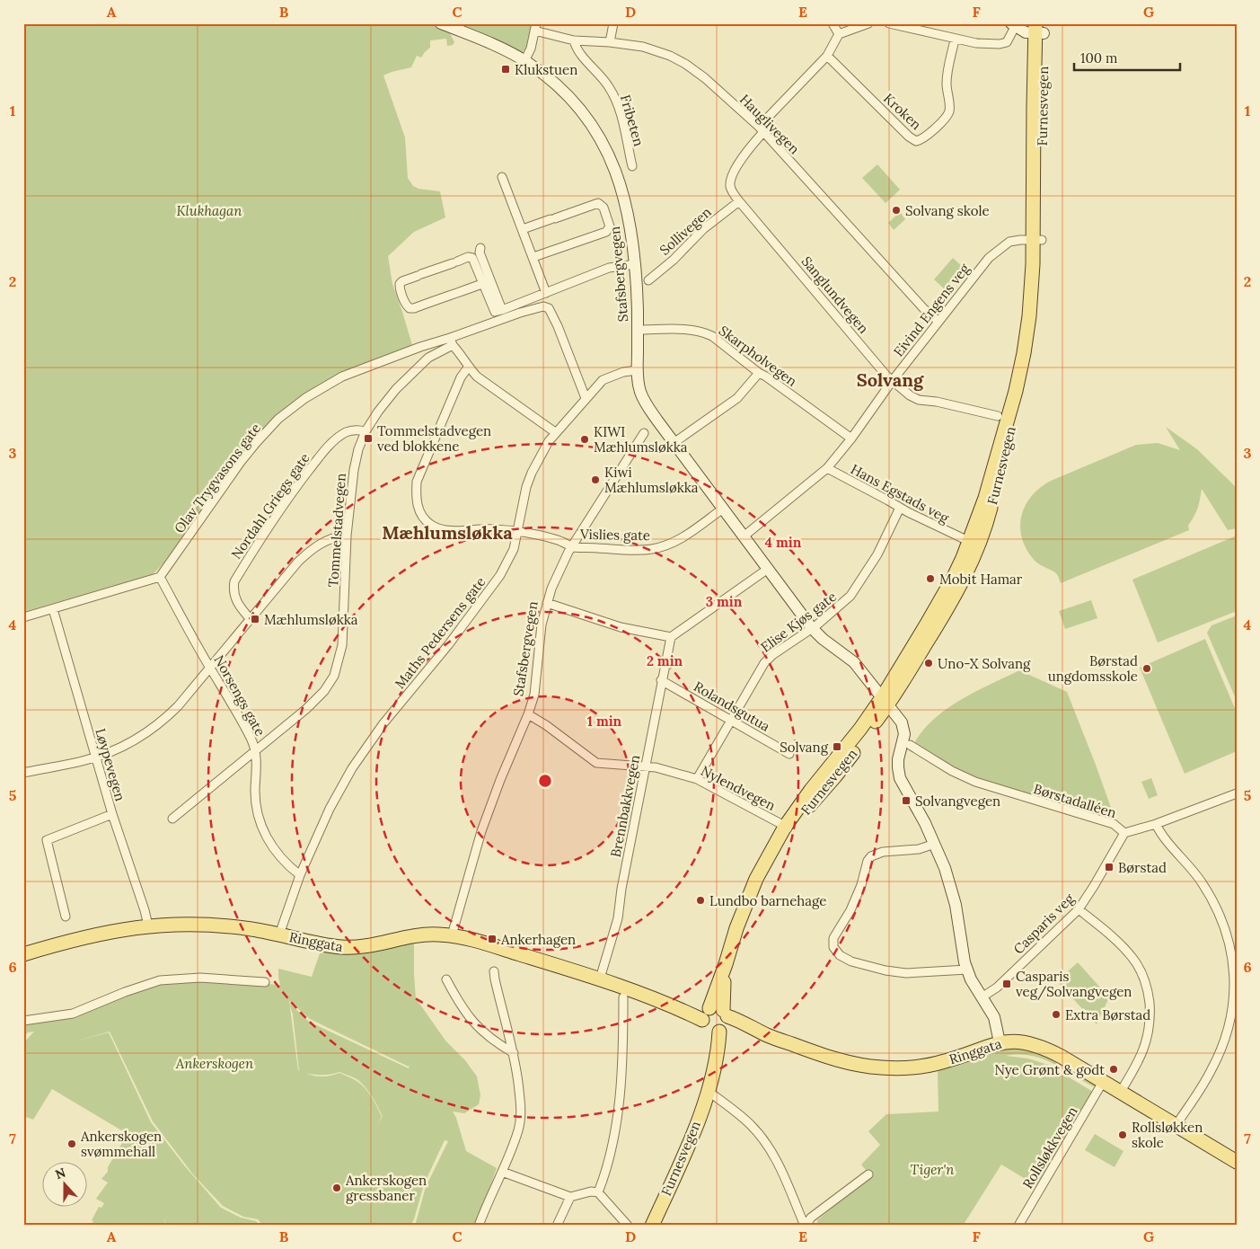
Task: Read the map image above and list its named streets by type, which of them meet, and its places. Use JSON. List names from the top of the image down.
{
  "streets": {
    "main road": ["Furnesvegen", "Stafsbergvegen", "Ringgata"],
    "street": [
      "Kroken",
      "Fribeten",
      "Hauglivegen",
      "Sollivegen",
      "Sanglundvegen",
      "Eivind Engens veg",
      "Skarpholvegen",
      "Olav Trygvasons gate",
      "Hans Egstads veg",
      "Nordahl Griegs gate",
      "Tommelstadvegen",
      "Vislies gate",
      "Elise Kjøs gate",
      "Maths Pedersens gate",
      "Norsengs gate",
      "Rolandsgutua",
      "Løypevegen",
      "Nylendvegen",
      "Børstadalléen",
      "Brennbakkvegen",
      "Casparis veg",
      "Rollsløkkvegen"
    ]
  },
  "crossings": [
    ["Furnesvegen", "Stafsbergvegen"],
    ["Furnesvegen", "Eivind Engens veg"],
    ["Furnesvegen", "Nylendvegen"],
    ["Furnesvegen", "Ringgata"],
    ["Kroken", "Sanglundvegen"],
    ["Fribeten", "Hauglivegen"],
    ["Hauglivegen", "Sanglundvegen"],
    ["Hauglivegen", "Eivind Engens veg"],
    ["Sollivegen", "Sanglundvegen"],
    ["Stafsbergvegen", "Eivind Engens veg"],
    ["Stafsbergvegen", "Skarpholvegen"],
    ["Stafsbergvegen", "Vislies gate"],
    ["Stafsbergvegen", "Elise Kjøs gate"],
    ["Stafsbergvegen", "Maths Pedersens gate"],
    ["Stafsbergvegen", "Nylendvegen"],
    ["Stafsbergvegen", "Ringgata"],
    ["Sanglundvegen", "Eivind Engens veg"],
    ["Eivind Engens veg", "Skarpholvegen"],
    ["Eivind Engens veg", "Hans Egstads veg"],
    ["Olav Trygvasons gate", "Tommelstadvegen"],
    ["Olav Trygvasons gate", "Norsengs gate"],
    ["Hans Egstads veg", "Elise Kjøs gate"],
    ["Nordahl Griegs gate", "Tommelstadvegen"],
    ["Tommelstadvegen", "Norsengs gate"],
    ["Vislies gate", "Maths Pedersens gate"],
    ["Elise Kjøs gate", "Rolandsgutua"],
    ["Elise Kjøs gate", "Nylendvegen"],
    ["Maths Pedersens gate", "Norsengs gate"],
    ["Maths Pedersens gate", "Ringgata"],
    ["Rolandsgutua", "Brennbakkvegen"],
    ["Løypevegen", "Ringgata"],
    ["Nylendvegen", "Brennbakkvegen"],
    ["Børstadalléen", "Casparis veg"],
    ["Brennbakkvegen", "Ringgata"],
    ["Ringgata", "Rollsløkkvegen"]
  ],
  "districts": ["Solvang", "Mæhlumsløkka"],
  "parks": ["Klukhagan", "Ankerskogen", "Tiger'n"],
  "places": {
    "transit": [
      "Klukstuen",
      "Tommelstadvegen ved blokkene",
      "Mæhlumsløkka",
      "Solvang",
      "Solvangvegen",
      "Børstad",
      "Ankerhagen",
      "Casparis veg/Solvangvegen"
    ],
    "other": [
      "Solvang skole",
      "KIWI Mæhlumsløkka",
      "Kiwi Mæhlumsløkka",
      "Mobit Hamar",
      "Uno-X Solvang",
      "Børstad ungdomsskole",
      "Lundbo barnehage",
      "Extra Børstad",
      "Nye Grønt & godt",
      "Rollsløkken skole",
      "Ankerskogen svømmehall",
      "Ankerskogen gressbaner"
    ]
  },
  "scale_bar": "100 m",
  "north": "top",
  "grid": {
    "columns": [
      "A",
      "B",
      "C",
      "D",
      "E",
      "F",
      "G"
    ],
    "rows": [
      "1",
      "2",
      "3",
      "4",
      "5",
      "6",
      "7"
    ]
  },
  "rings": [
    "4 min",
    "3 min",
    "2 min",
    "1 min"
  ]
}
